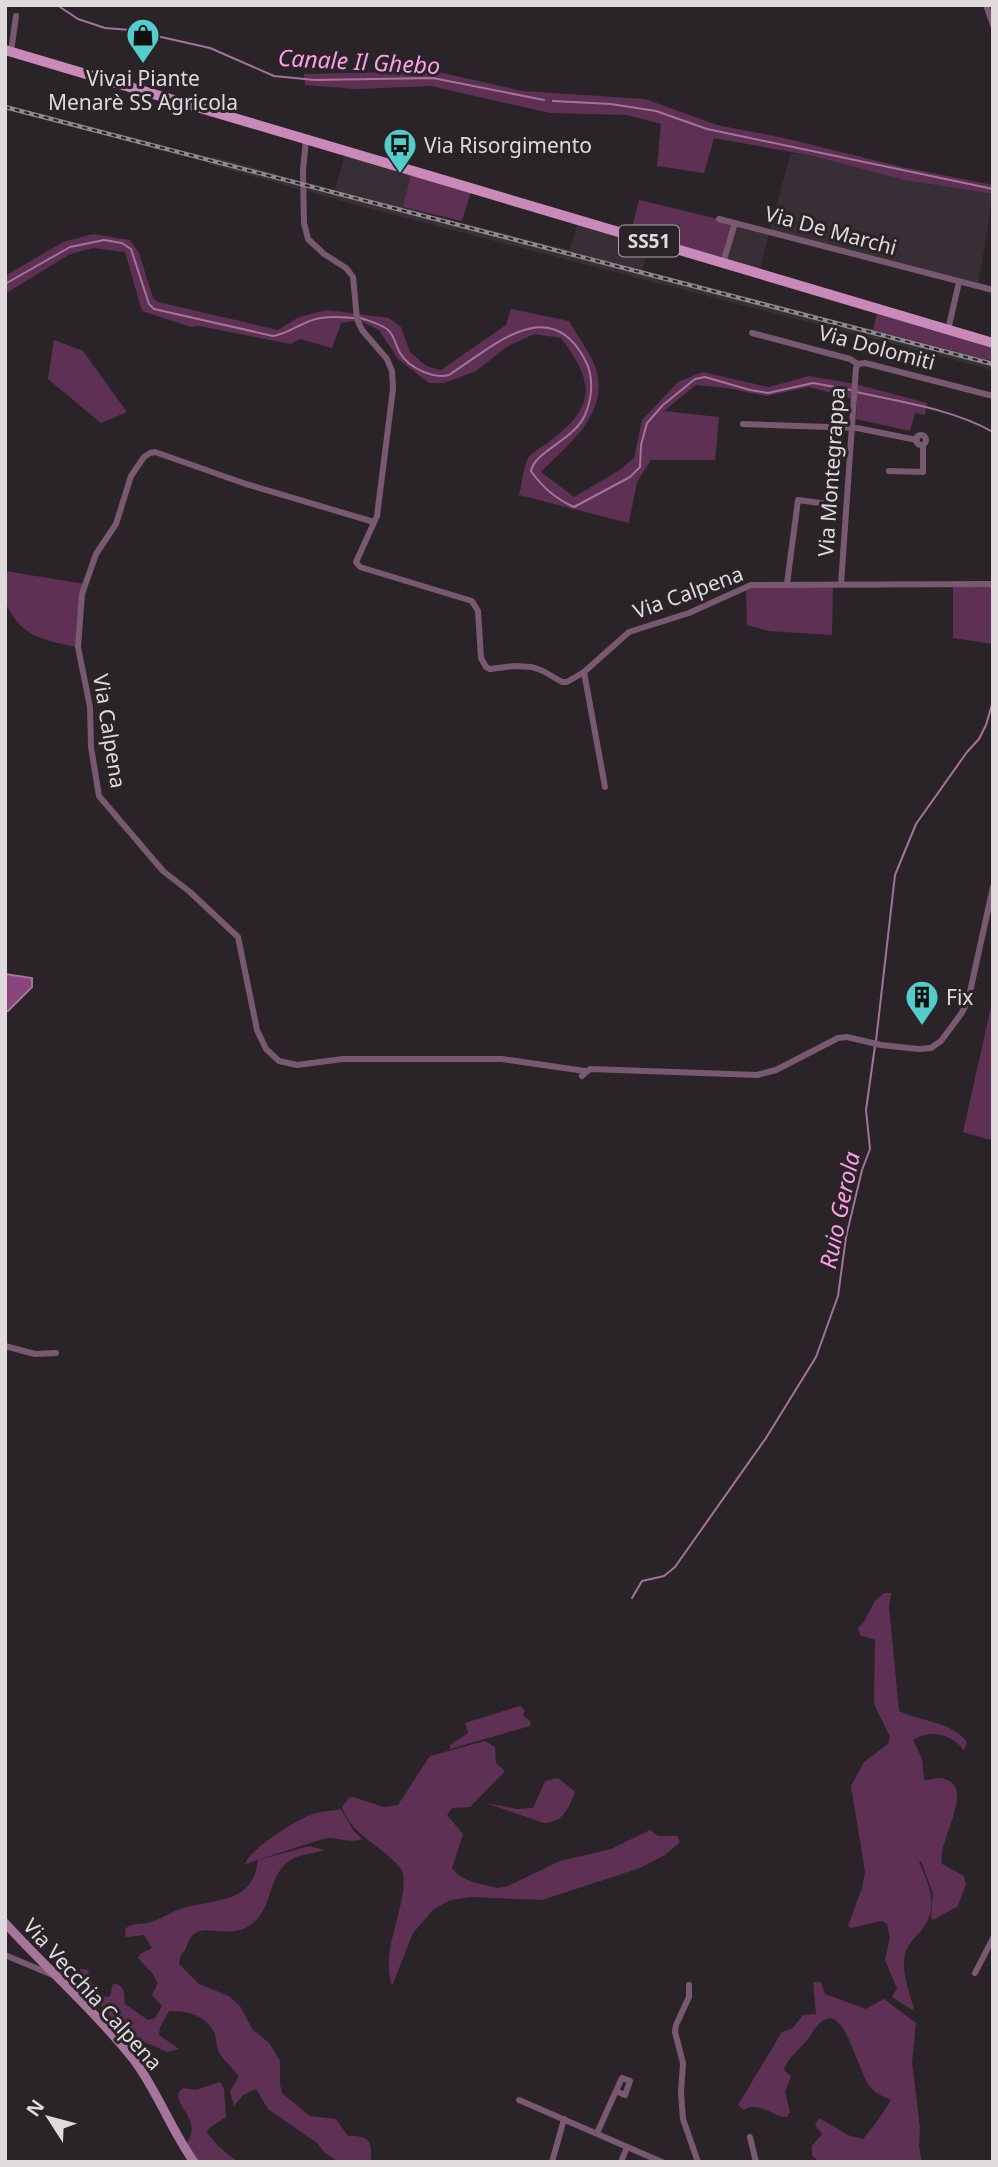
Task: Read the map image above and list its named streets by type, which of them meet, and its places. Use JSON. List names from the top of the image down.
{
  "streets": {
    "main road": ["SS51", "Via Vecchia Calpena"],
    "street": [
      "Via De Marchi",
      "Via Dolomiti",
      "Via Montegrappa",
      "Via Calpena"
    ]
  },
  "crossings": [
    ["Via De Marchi", "SS51"],
    ["Via Dolomiti", "Via Montegrappa"],
    ["Via Montegrappa", "Via Calpena"]
  ],
  "water": ["Canale Il Ghebo", "Ruio Gerola"],
  "places": {
    "shop": ["Vivai Piante Menarè SS Agricola"],
    "bus stop": ["Via Risorgimento"],
    "building": ["Fix"]
  },
  "north": "top left"
}
